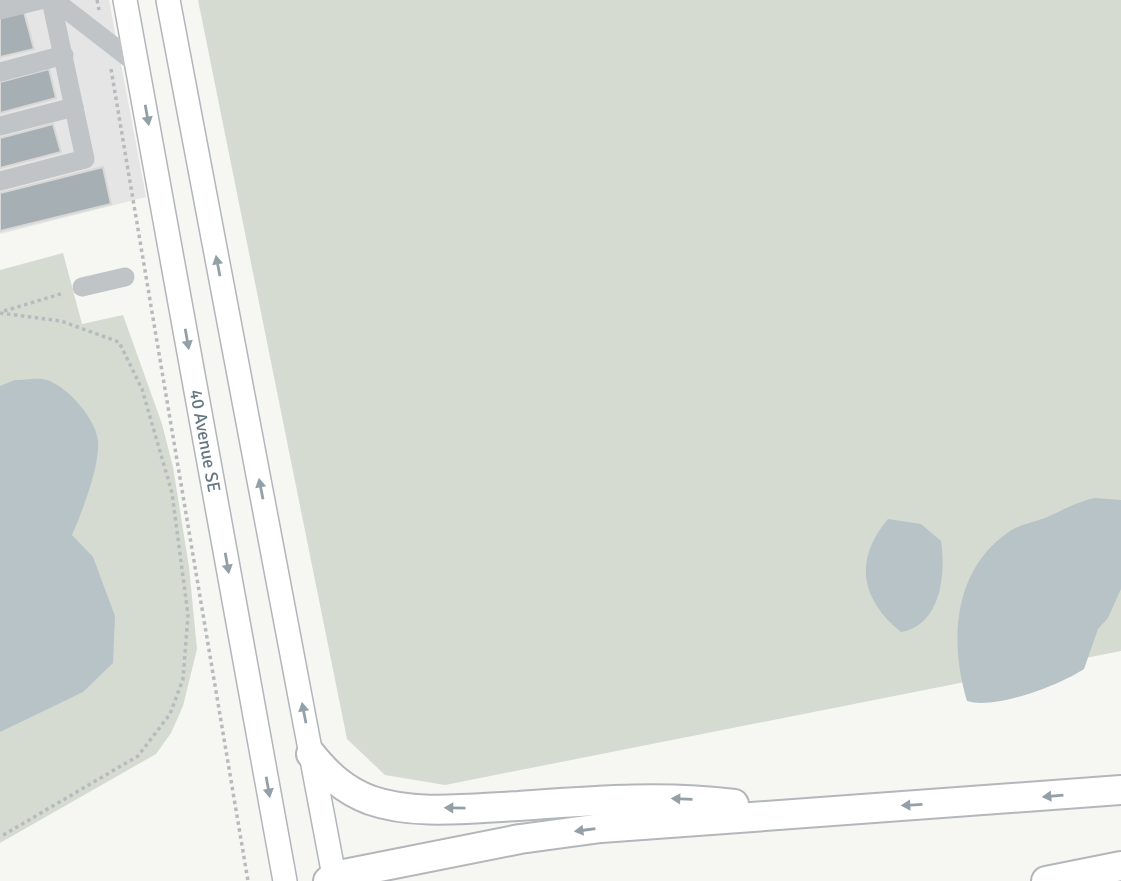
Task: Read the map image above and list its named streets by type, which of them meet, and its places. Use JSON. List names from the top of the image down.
{
  "streets": {
    "main road": ["40 Avenue SE"]
  }
}
